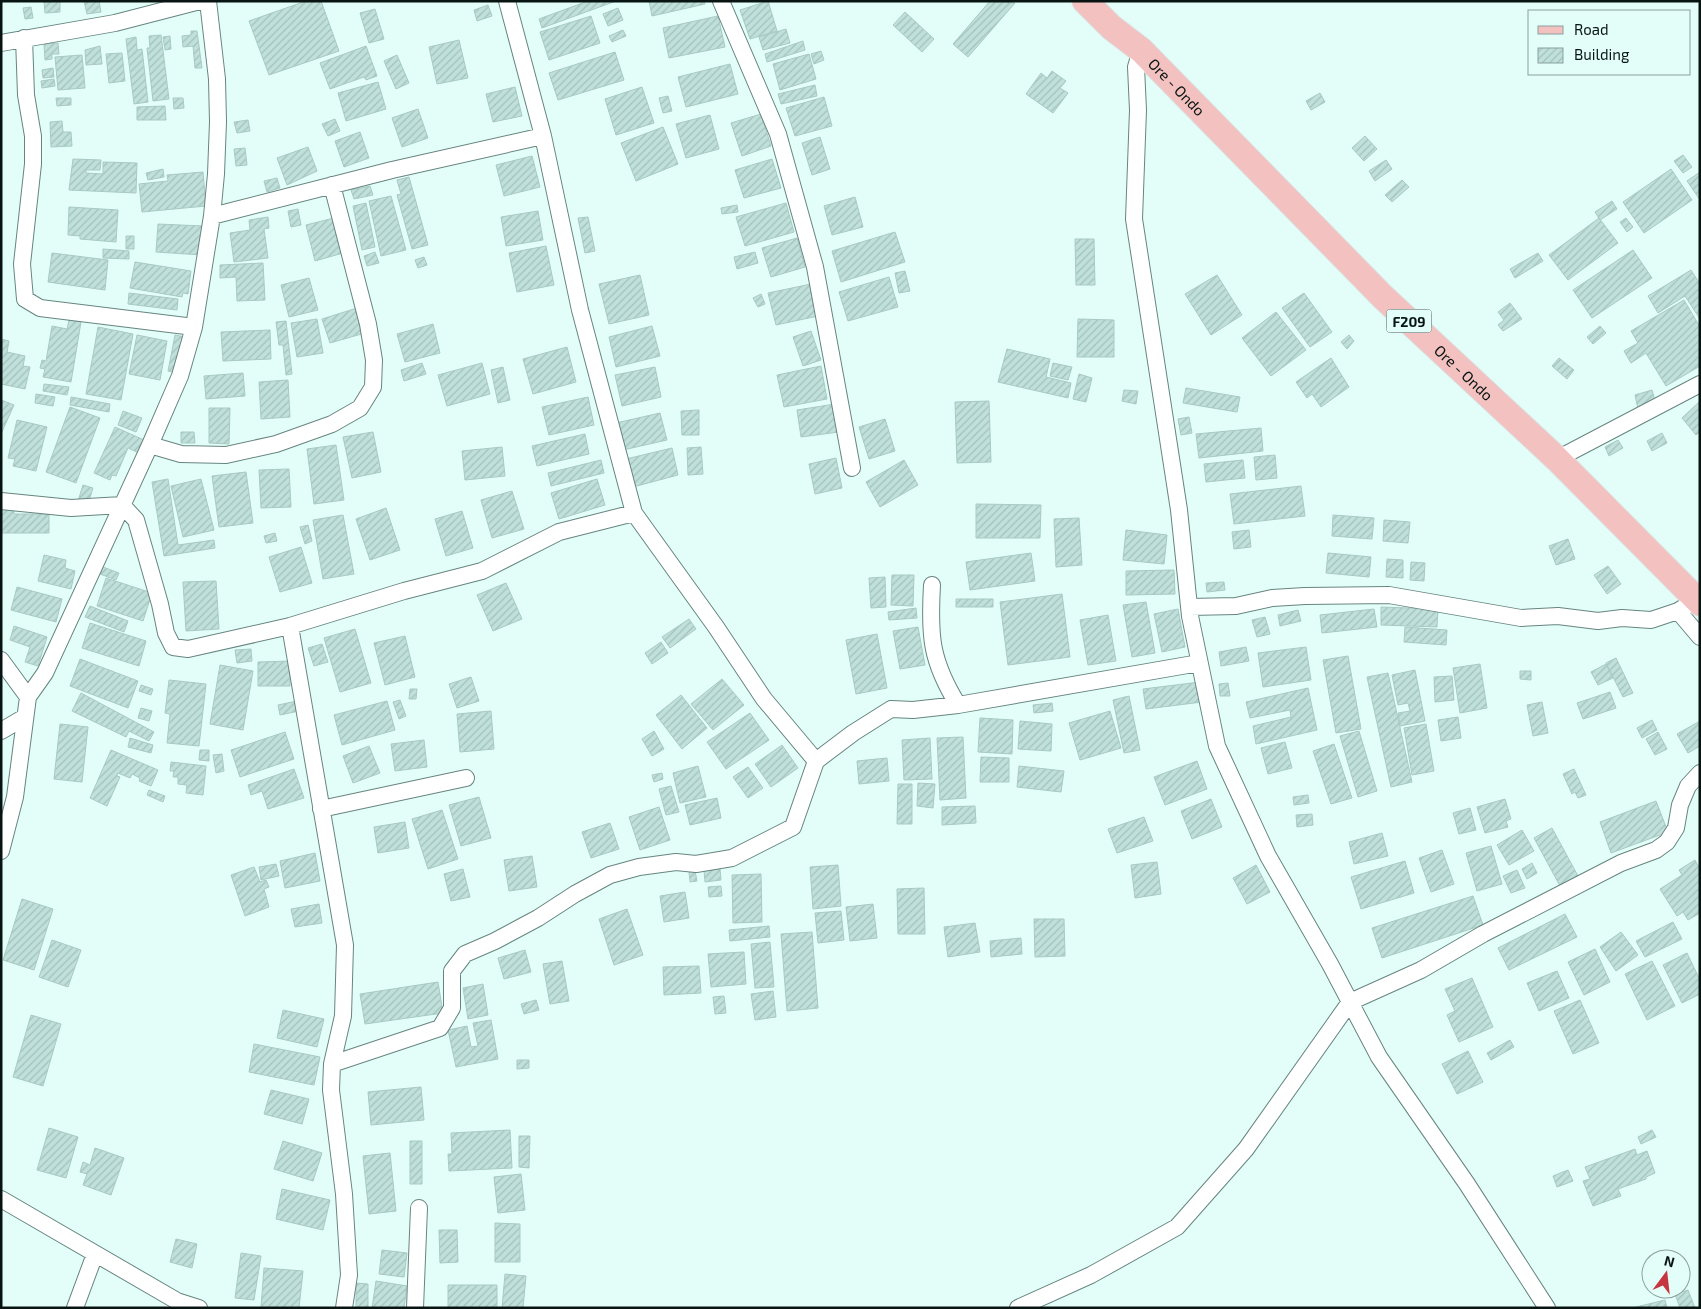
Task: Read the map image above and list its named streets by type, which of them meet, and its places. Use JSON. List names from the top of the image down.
{
  "streets": {
    "main road": ["Ore - Ondo", "F209"]
  },
  "crossings": [
    ["Ore - Ondo", "F209"]
  ],
  "legend": ["Road", "Building"],
  "north": "top"
}
